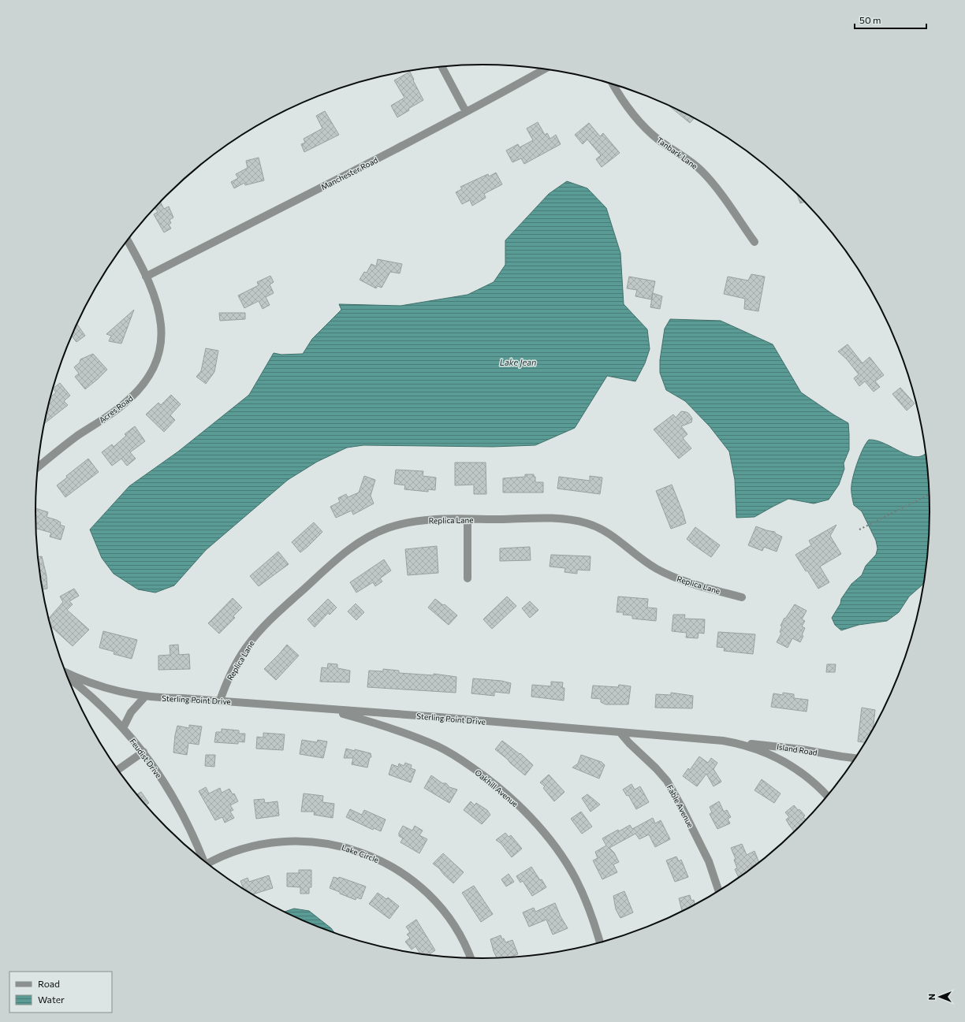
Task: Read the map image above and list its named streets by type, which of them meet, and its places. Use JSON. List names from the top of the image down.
{
  "streets": {
    "street": [
      "Tanbark Lane",
      "Manchester Road",
      "Acres Road",
      "Replica Lane",
      "Sterling Point Drive",
      "Island Road",
      "Feudist Drive",
      "Oakhill Avenue",
      "Fable Avenue",
      "Lake Circle"
    ]
  },
  "crossings": [
    ["Manchester Road", "Acres Road"],
    ["Replica Lane", "Sterling Point Drive"],
    ["Sterling Point Drive", "Island Road"],
    ["Sterling Point Drive", "Oakhill Avenue"],
    ["Sterling Point Drive", "Fable Avenue"]
  ],
  "water": ["Lake Jean"],
  "legend": ["Road", "Water"],
  "scale_bar": "50 m",
  "north": "left"
}
